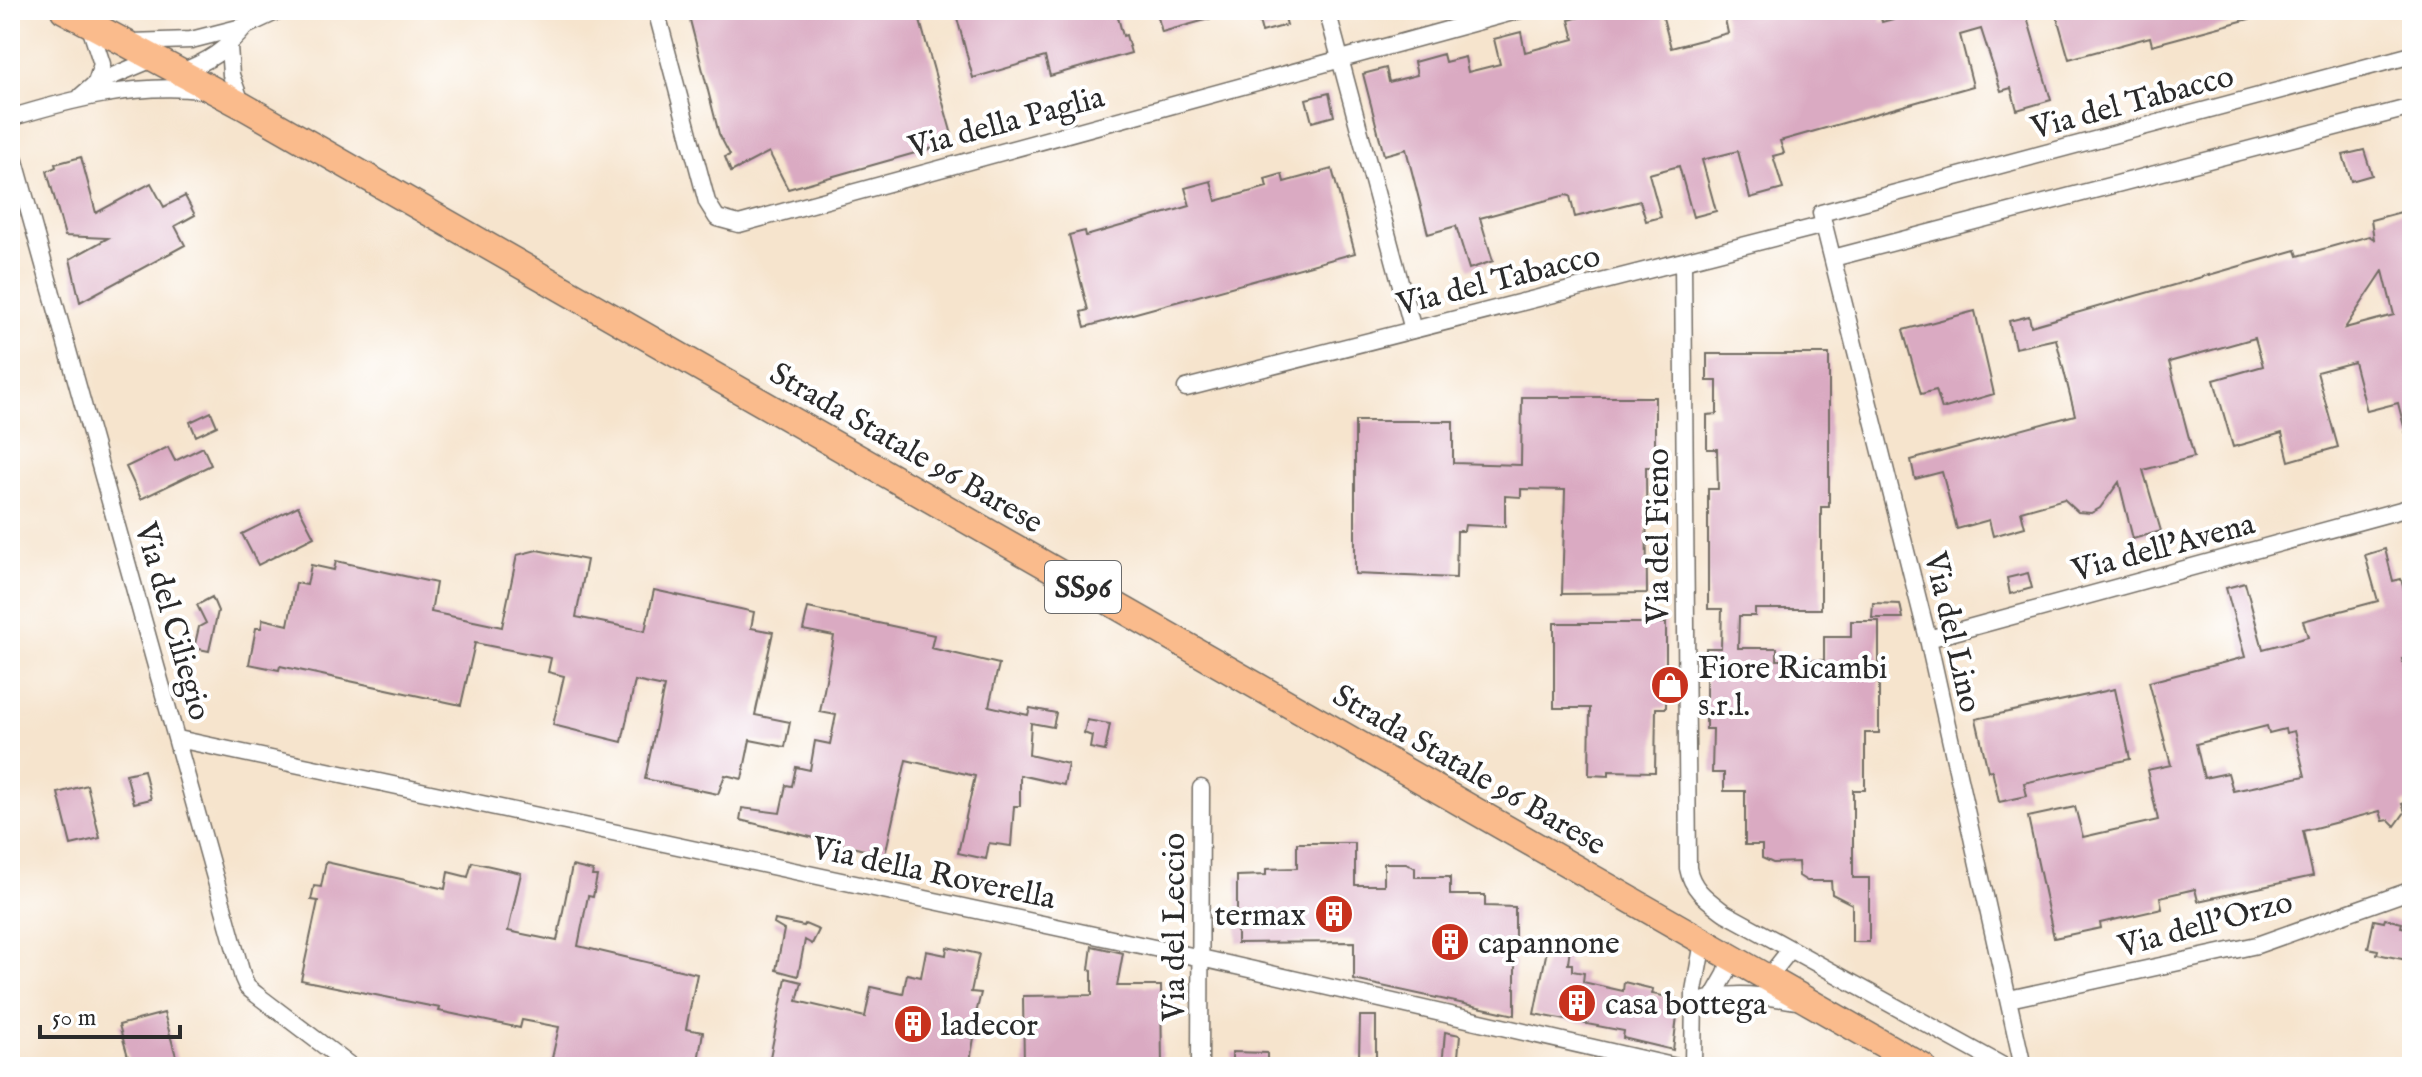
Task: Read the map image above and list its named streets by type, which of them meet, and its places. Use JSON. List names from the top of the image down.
{
  "streets": {
    "main road": ["Strada Statale 96 Barese", "SS96"],
    "street": [
      "Via del Tabacco",
      "Via della Paglia",
      "Via del Fieno",
      "Via dell'Avena",
      "Via del Ciliegio",
      "Via del Lino",
      "Via della Roverella",
      "Via dell'Orzo",
      "Via del Leccio"
    ]
  },
  "crossings": [
    ["Via del Tabacco", "Via del Fieno"],
    ["Via del Tabacco", "Via del Lino"],
    ["Via dell'Avena", "Via del Lino"],
    ["Via del Ciliegio", "Via della Roverella"],
    ["Via del Lino", "Via dell'Orzo"],
    ["Via della Roverella", "Via del Leccio"]
  ],
  "places": {
    "shop": ["Fiore Ricambi s.r.l."],
    "building": [
      "termax",
      "capannone",
      "casa bottega",
      "ladecor"
    ]
  },
  "scale_bar": "50 m"
}
